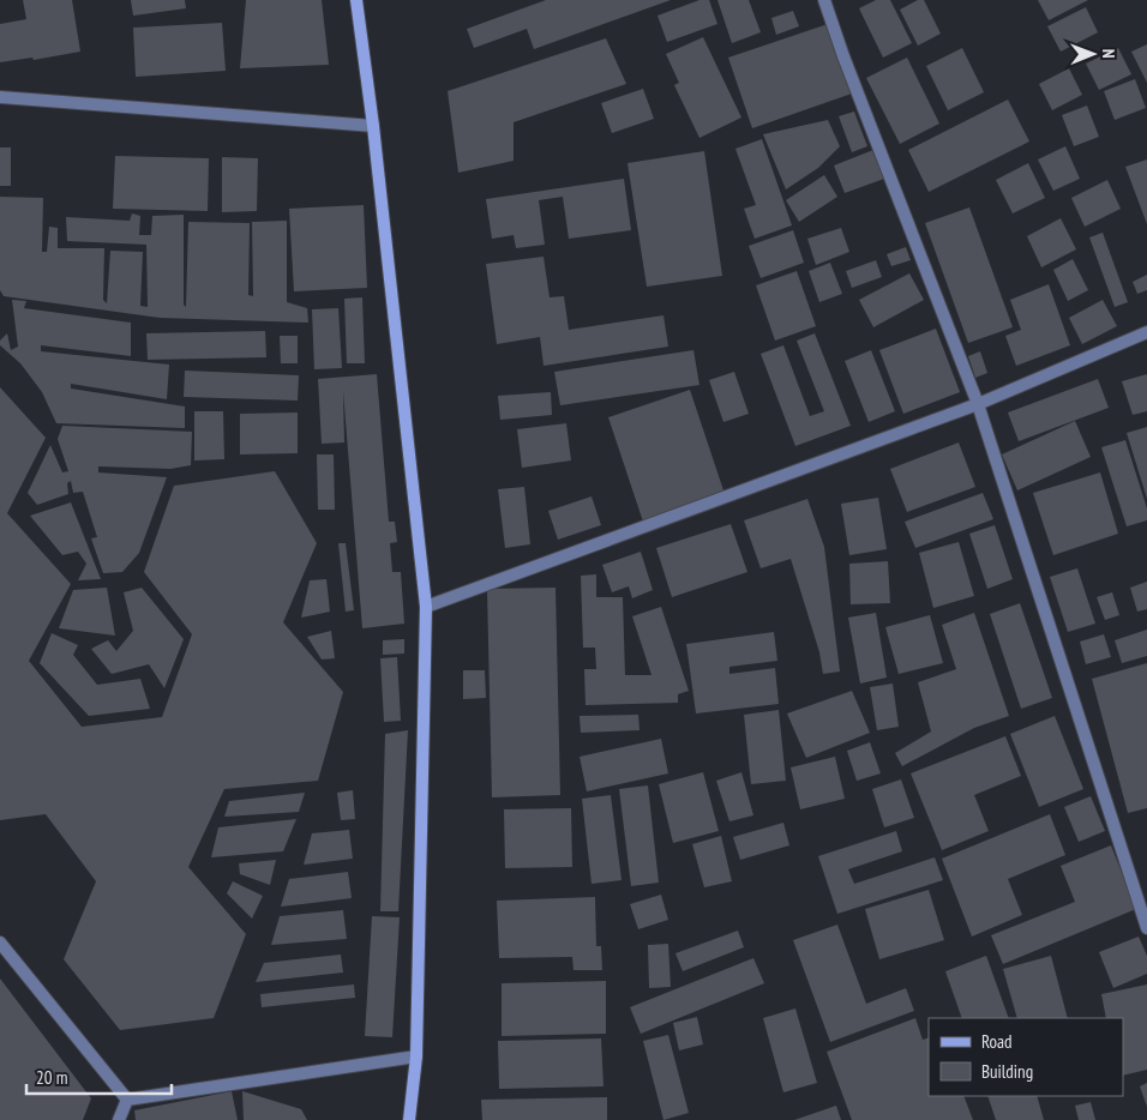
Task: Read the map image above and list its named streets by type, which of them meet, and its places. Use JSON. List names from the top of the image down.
{
  "legend": ["Road", "Building"],
  "scale_bar": "20 m",
  "north": "right"
}
